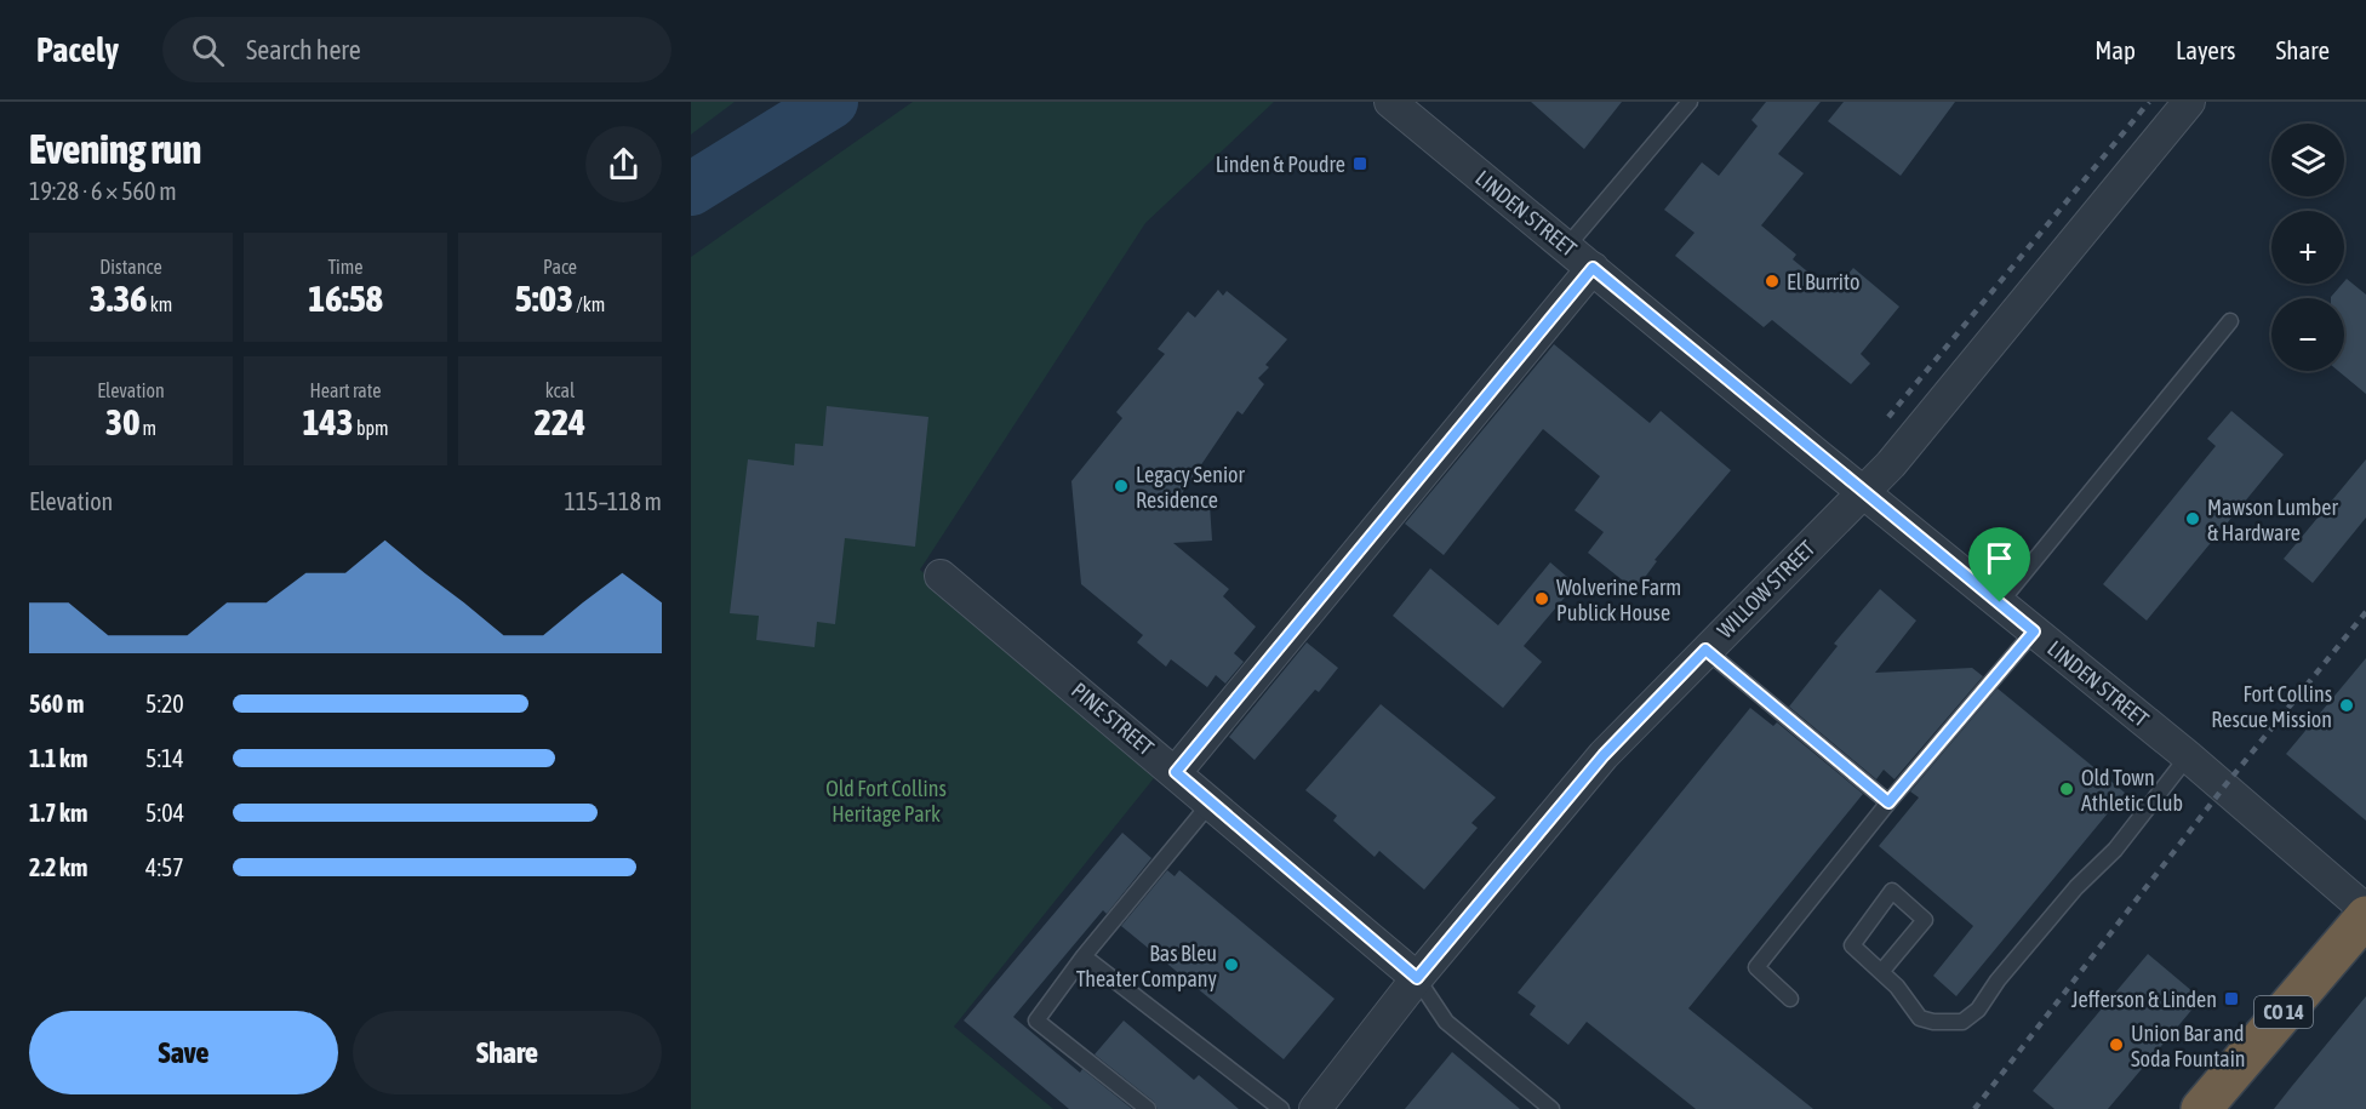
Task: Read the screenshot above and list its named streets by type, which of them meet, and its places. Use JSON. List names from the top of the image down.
{
  "streets": {
    "highway": ["CO 14"],
    "street": ["LINDEN STREET", "WILLOW STREET", "PINE STREET"]
  },
  "crossings": [
    ["LINDEN STREET", "WILLOW STREET"],
    ["WILLOW STREET", "PINE STREET"]
  ],
  "parks": ["Old Fort Collins Heritage Park"],
  "places": {
    "transit": ["Linden & Poudre", "Jefferson & Linden"],
    "other": [
      "El Burrito",
      "Legacy Senior Residence",
      "Mawson Lumber & Hardware",
      "Wolverine Farm Publick House",
      "Fort Collins Rescue Mission",
      "Old Town Athletic Club",
      "Bas Bleu Theater Company",
      "Union Bar and Soda Fountain"
    ]
  },
  "page": {
    "header": "Pacely",
    "search": "Search here",
    "nav": ["Map", "Layers", "Share"],
    "heading": ["Evening run", "19:28 · 6 × 560 m"],
    "map_buttons": ["+", "−"],
    "stats": [
      ["Distance", "3.36 km"],
      ["Time", "16:58"],
      ["Pace", "5:03 /km"],
      ["Elevation", "30 m"],
      ["Heart rate", "143 bpm"],
      ["kcal", "224"]
    ],
    "chart": ["Elevation", "115–118 m"],
    "list": [
      {
        "name": "560 m",
        "note": "5:20"
      },
      {
        "name": "1.1 km",
        "note": "5:14"
      },
      {
        "name": "1.7 km",
        "note": "5:04"
      },
      {
        "name": "2.2 km",
        "note": "4:57"
      }
    ],
    "buttons": ["Save", "Share"]
  }
}
